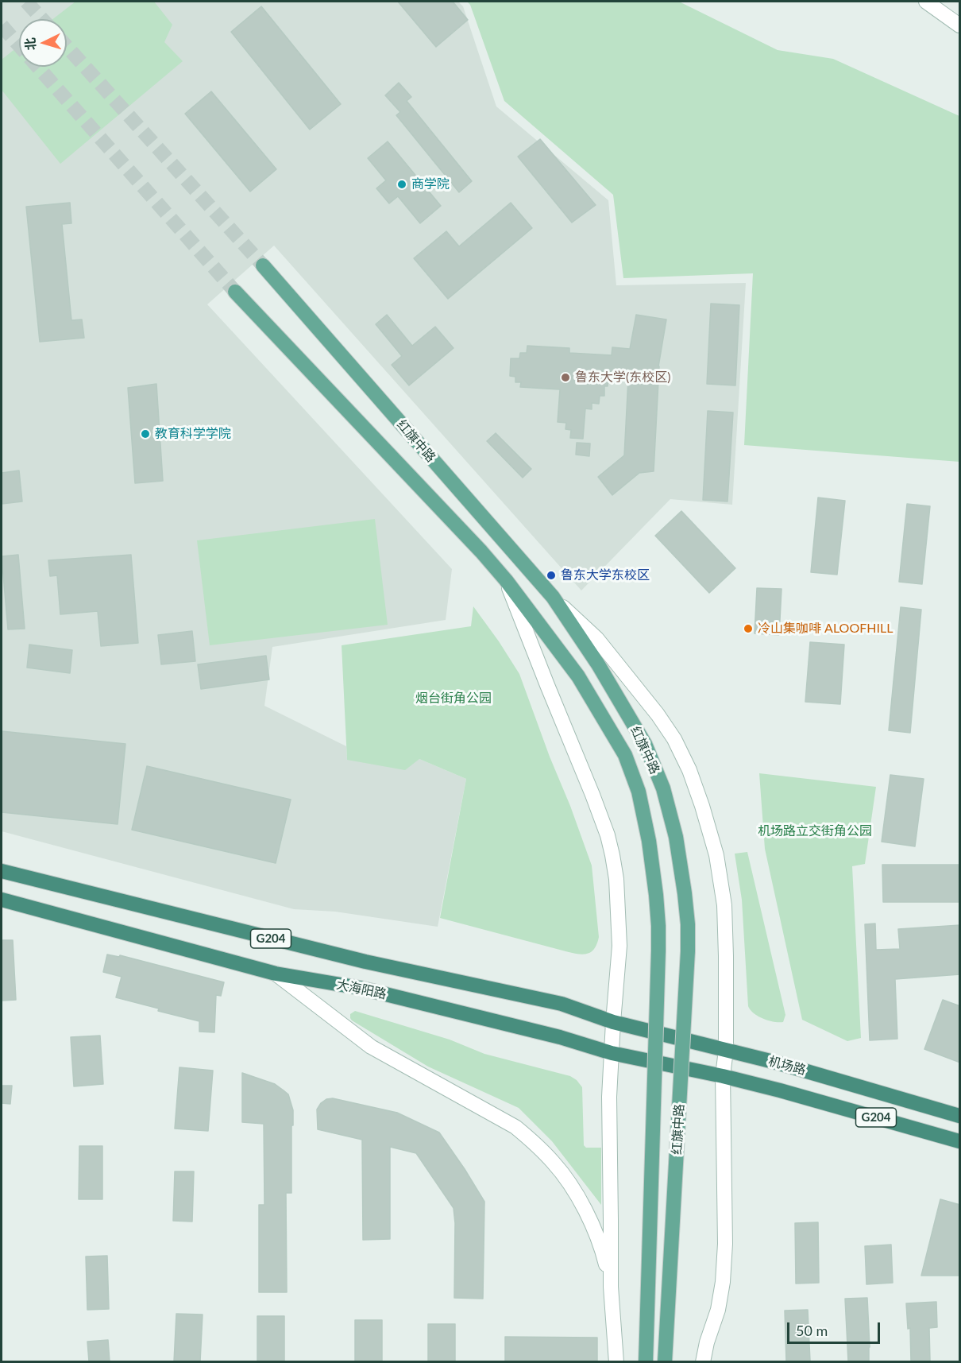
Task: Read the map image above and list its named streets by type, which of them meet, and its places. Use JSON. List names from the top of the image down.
{
  "streets": {
    "highway": ["G204", "大海阳路", "机场路"],
    "main road": ["红旗中路"]
  },
  "crossings": [
    ["G204", "机场路"],
    ["大海阳路", "机场路"]
  ],
  "parks": ["烟台街角公园", "机场路立交街角公园"],
  "places": [
    "商学院",
    "鲁东大学(东校区)",
    "教育科学学院",
    "鲁东大学东校区",
    "冷山集咖啡 ALOOFHILL"
  ],
  "scale_bar": "50 m",
  "north": "left"
}
